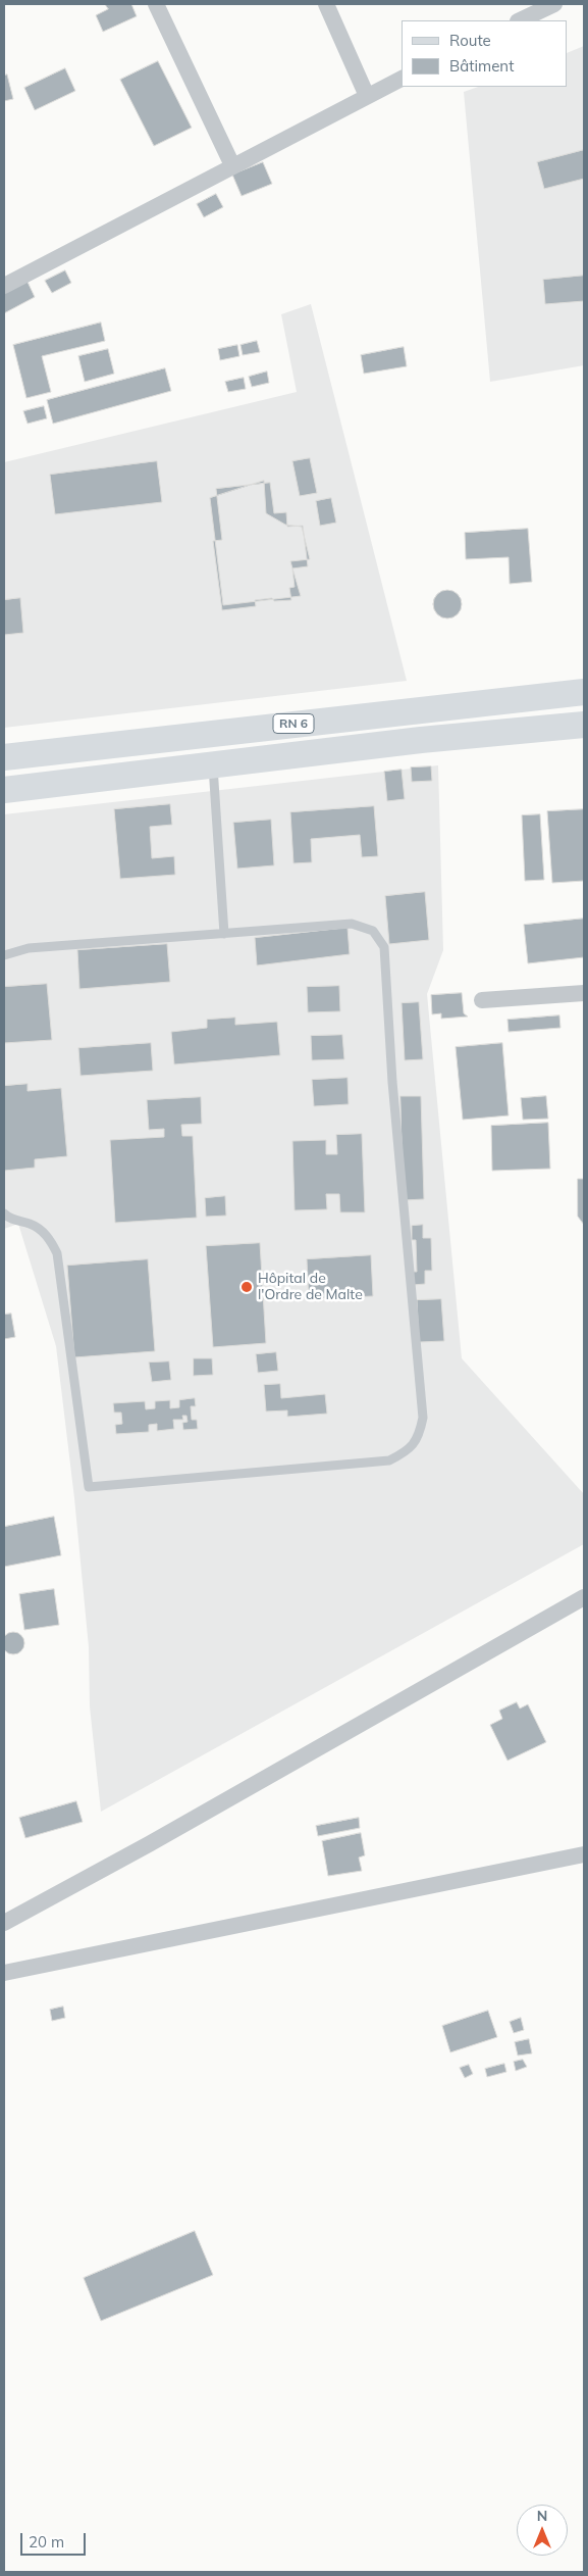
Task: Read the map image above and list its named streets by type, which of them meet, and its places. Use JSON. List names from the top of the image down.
{
  "streets": {
    "main road": ["RN 6"]
  },
  "places": ["Hôpital de l'Ordre de Malte"],
  "legend": ["Route", "Bâtiment"],
  "scale_bar": "20 m",
  "north": "top"
}
